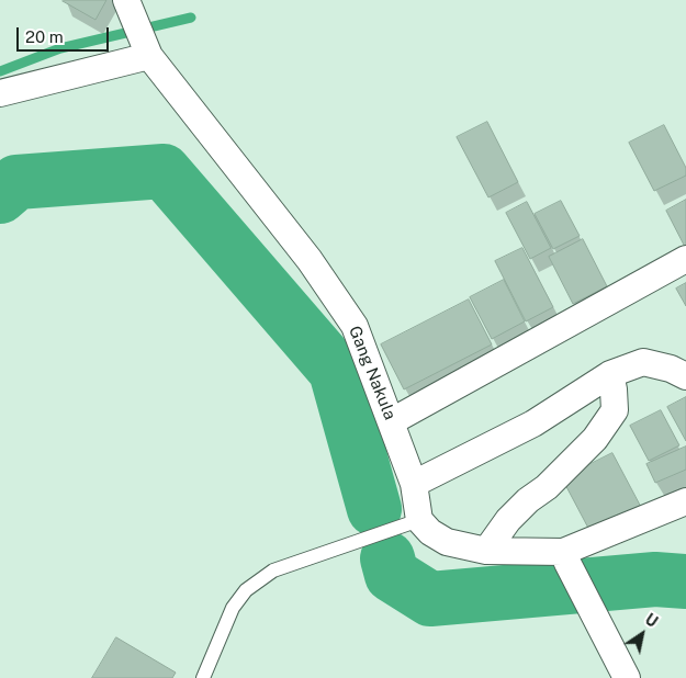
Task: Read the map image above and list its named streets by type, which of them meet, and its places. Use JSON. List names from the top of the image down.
{
  "streets": {
    "street": ["Gang Nakula"]
  },
  "scale_bar": "20 m",
  "north": "top right"
}
